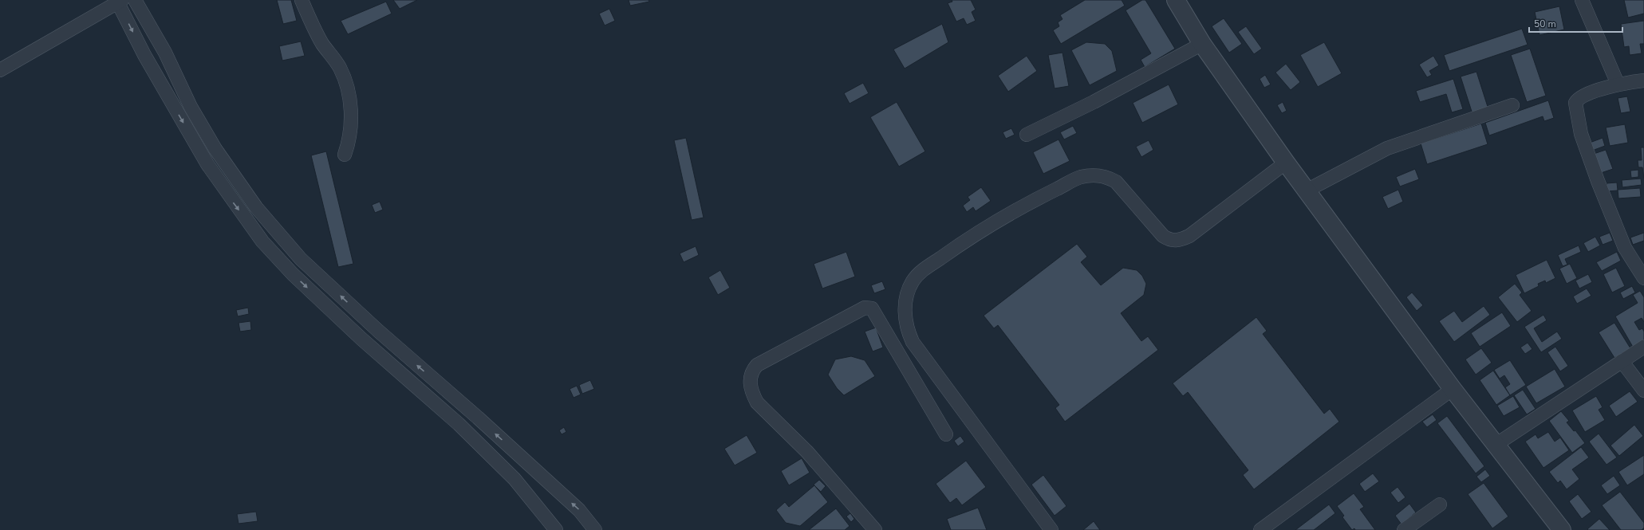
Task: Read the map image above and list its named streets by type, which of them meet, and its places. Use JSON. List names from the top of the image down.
{
  "scale_bar": "50 m"
}
